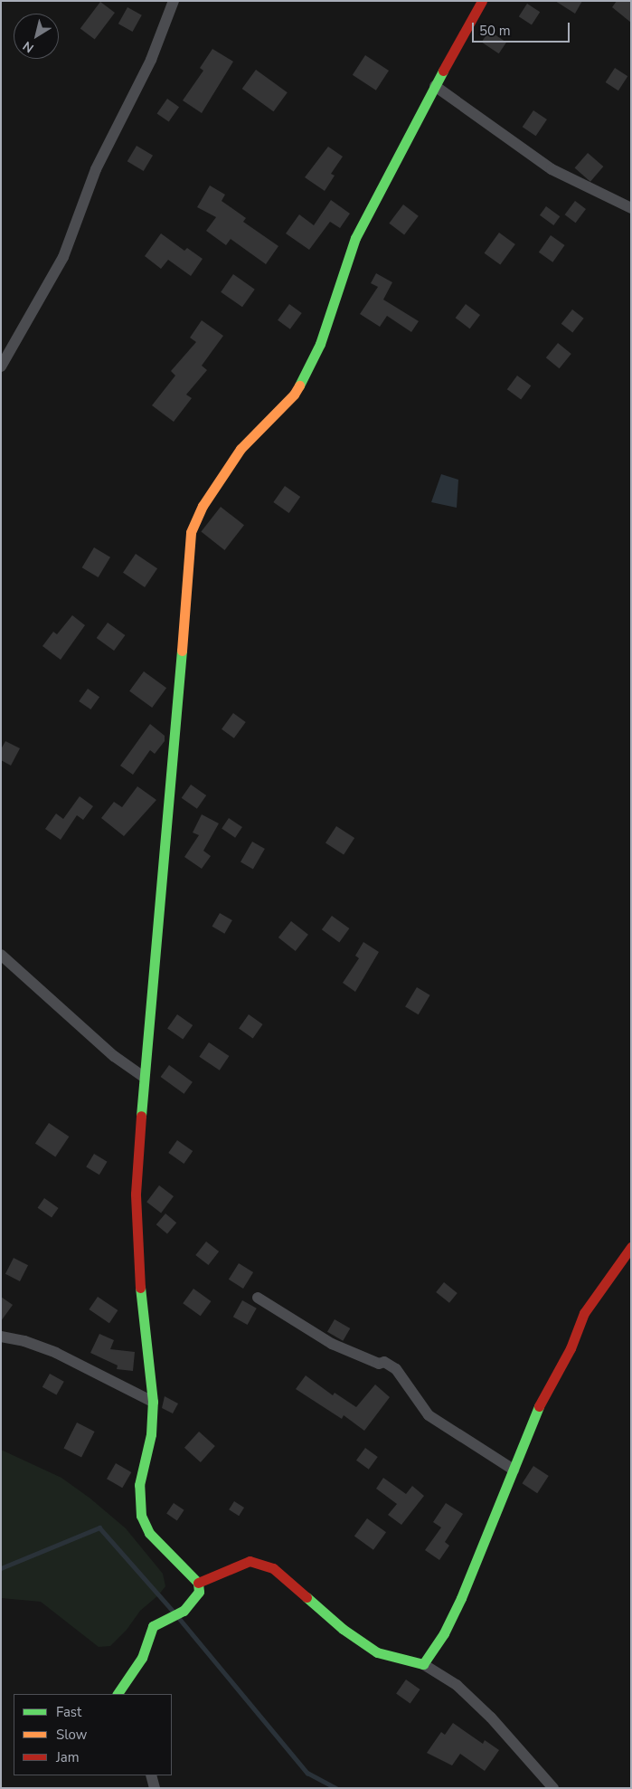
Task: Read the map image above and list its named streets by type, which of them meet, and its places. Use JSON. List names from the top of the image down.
{
  "legend": ["Fast", "Slow", "Jam"],
  "scale_bar": "50 m",
  "north": "bottom left"
}
